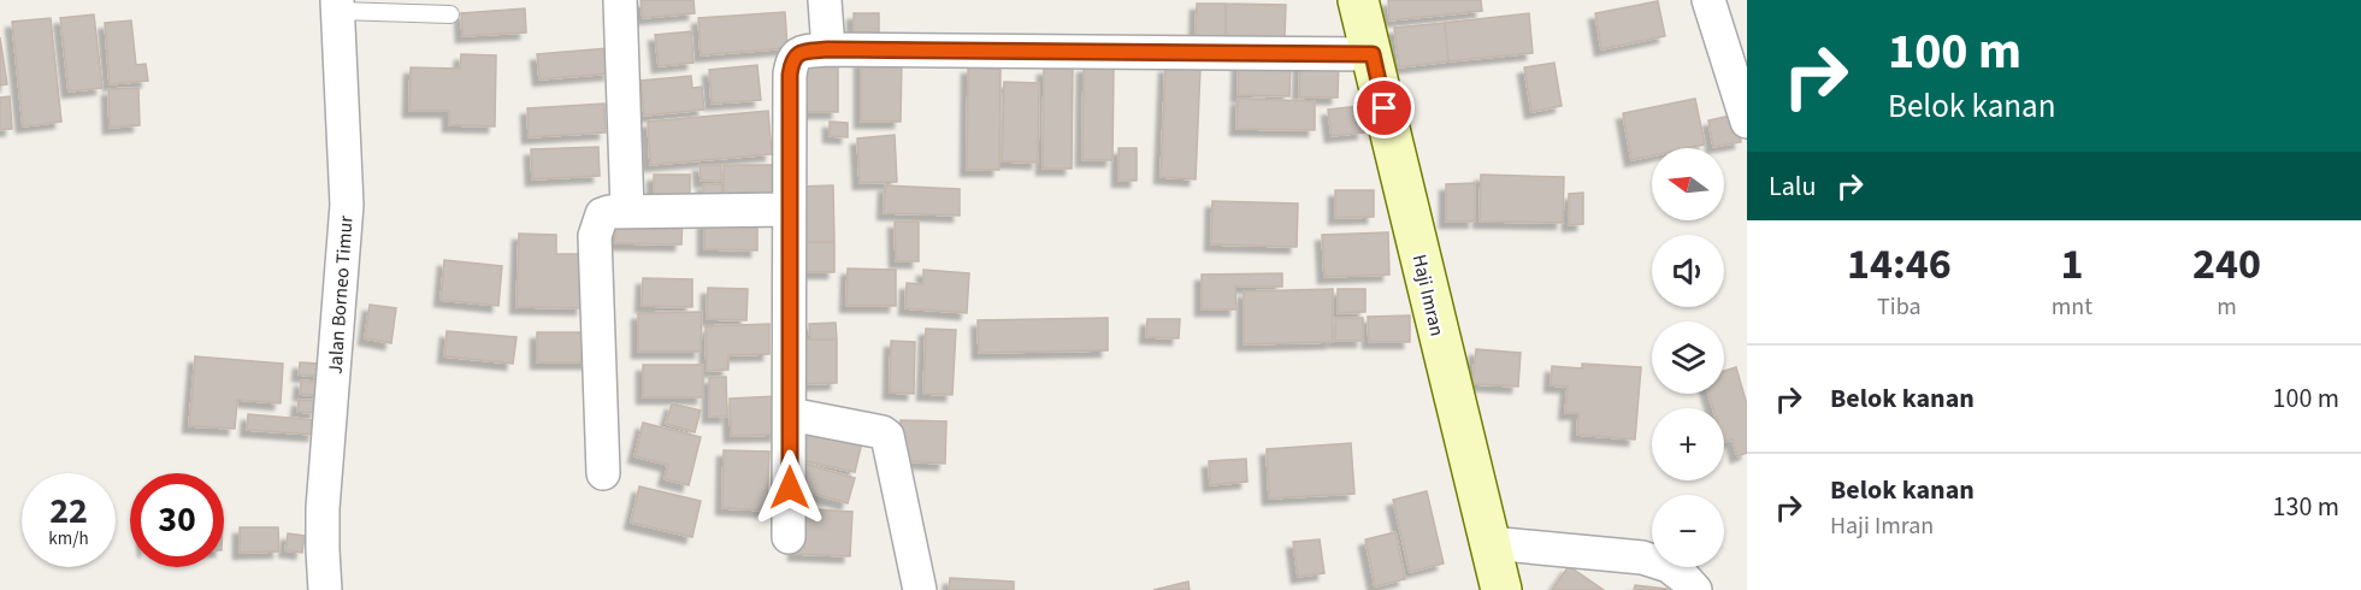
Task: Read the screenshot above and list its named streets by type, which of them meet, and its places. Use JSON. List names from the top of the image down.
{
  "streets": {
    "street": ["Jalan Borneo Timur", "Haji Imran"]
  },
  "north": "left",
  "page": {
    "turn": ["100 m", "Belok kanan"],
    "map_buttons": ["+", "−"],
    "then": "Lalu",
    "eta": [
      "14:46",
      "Tiba",
      "1",
      "mnt",
      "240",
      "m"
    ],
    "list": [
      {
        "name": "Belok kanan",
        "value": "100 m"
      },
      {
        "name": "Belok kanan",
        "note": "Haji Imran",
        "value": "130 m"
      }
    ],
    "speed": "22 km/h",
    "limit": "30"
  }
}
